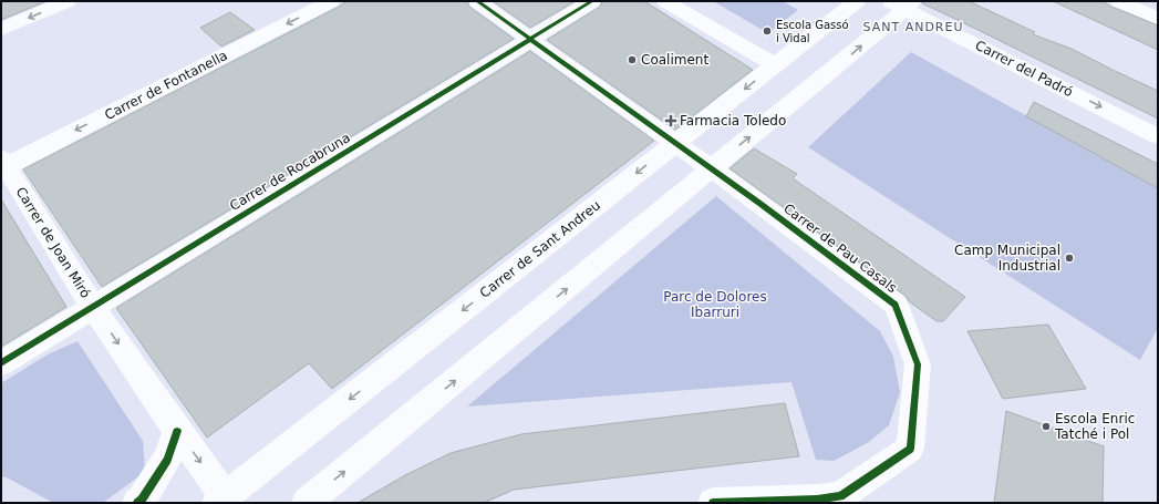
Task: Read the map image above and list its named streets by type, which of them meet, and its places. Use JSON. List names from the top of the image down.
{
  "streets": {
    "street": [
      "Carrer del Padró",
      "Carrer de Fontanella",
      "Carrer de Rocabruna",
      "Carrer de Joan Miró",
      "Carrer de Pau Casals",
      "Carrer de Sant Andreu"
    ]
  },
  "crossings": [
    ["Carrer de Fontanella", "Carrer de Joan Miró"],
    ["Carrer de Rocabruna", "Carrer de Joan Miró"],
    ["Carrer de Rocabruna", "Carrer de Pau Casals"],
    ["Carrer de Joan Miró", "Carrer de Sant Andreu"],
    ["Carrer de Pau Casals", "Carrer de Sant Andreu"]
  ],
  "one_way": ["Carrer del Padró", "Carrer de Fontanella", "Carrer de Joan Miró"],
  "districts": ["SANT ANDREU"],
  "parks": ["Parc de Dolores Ibarruri"],
  "places": {
    "other": [
      "Escola Gassó i Vidal",
      "Coaliment",
      "Camp Municipal Industrial",
      "Escola Enric Tatché i Pol"
    ],
    "health": ["Farmacia Toledo"]
  }
}
